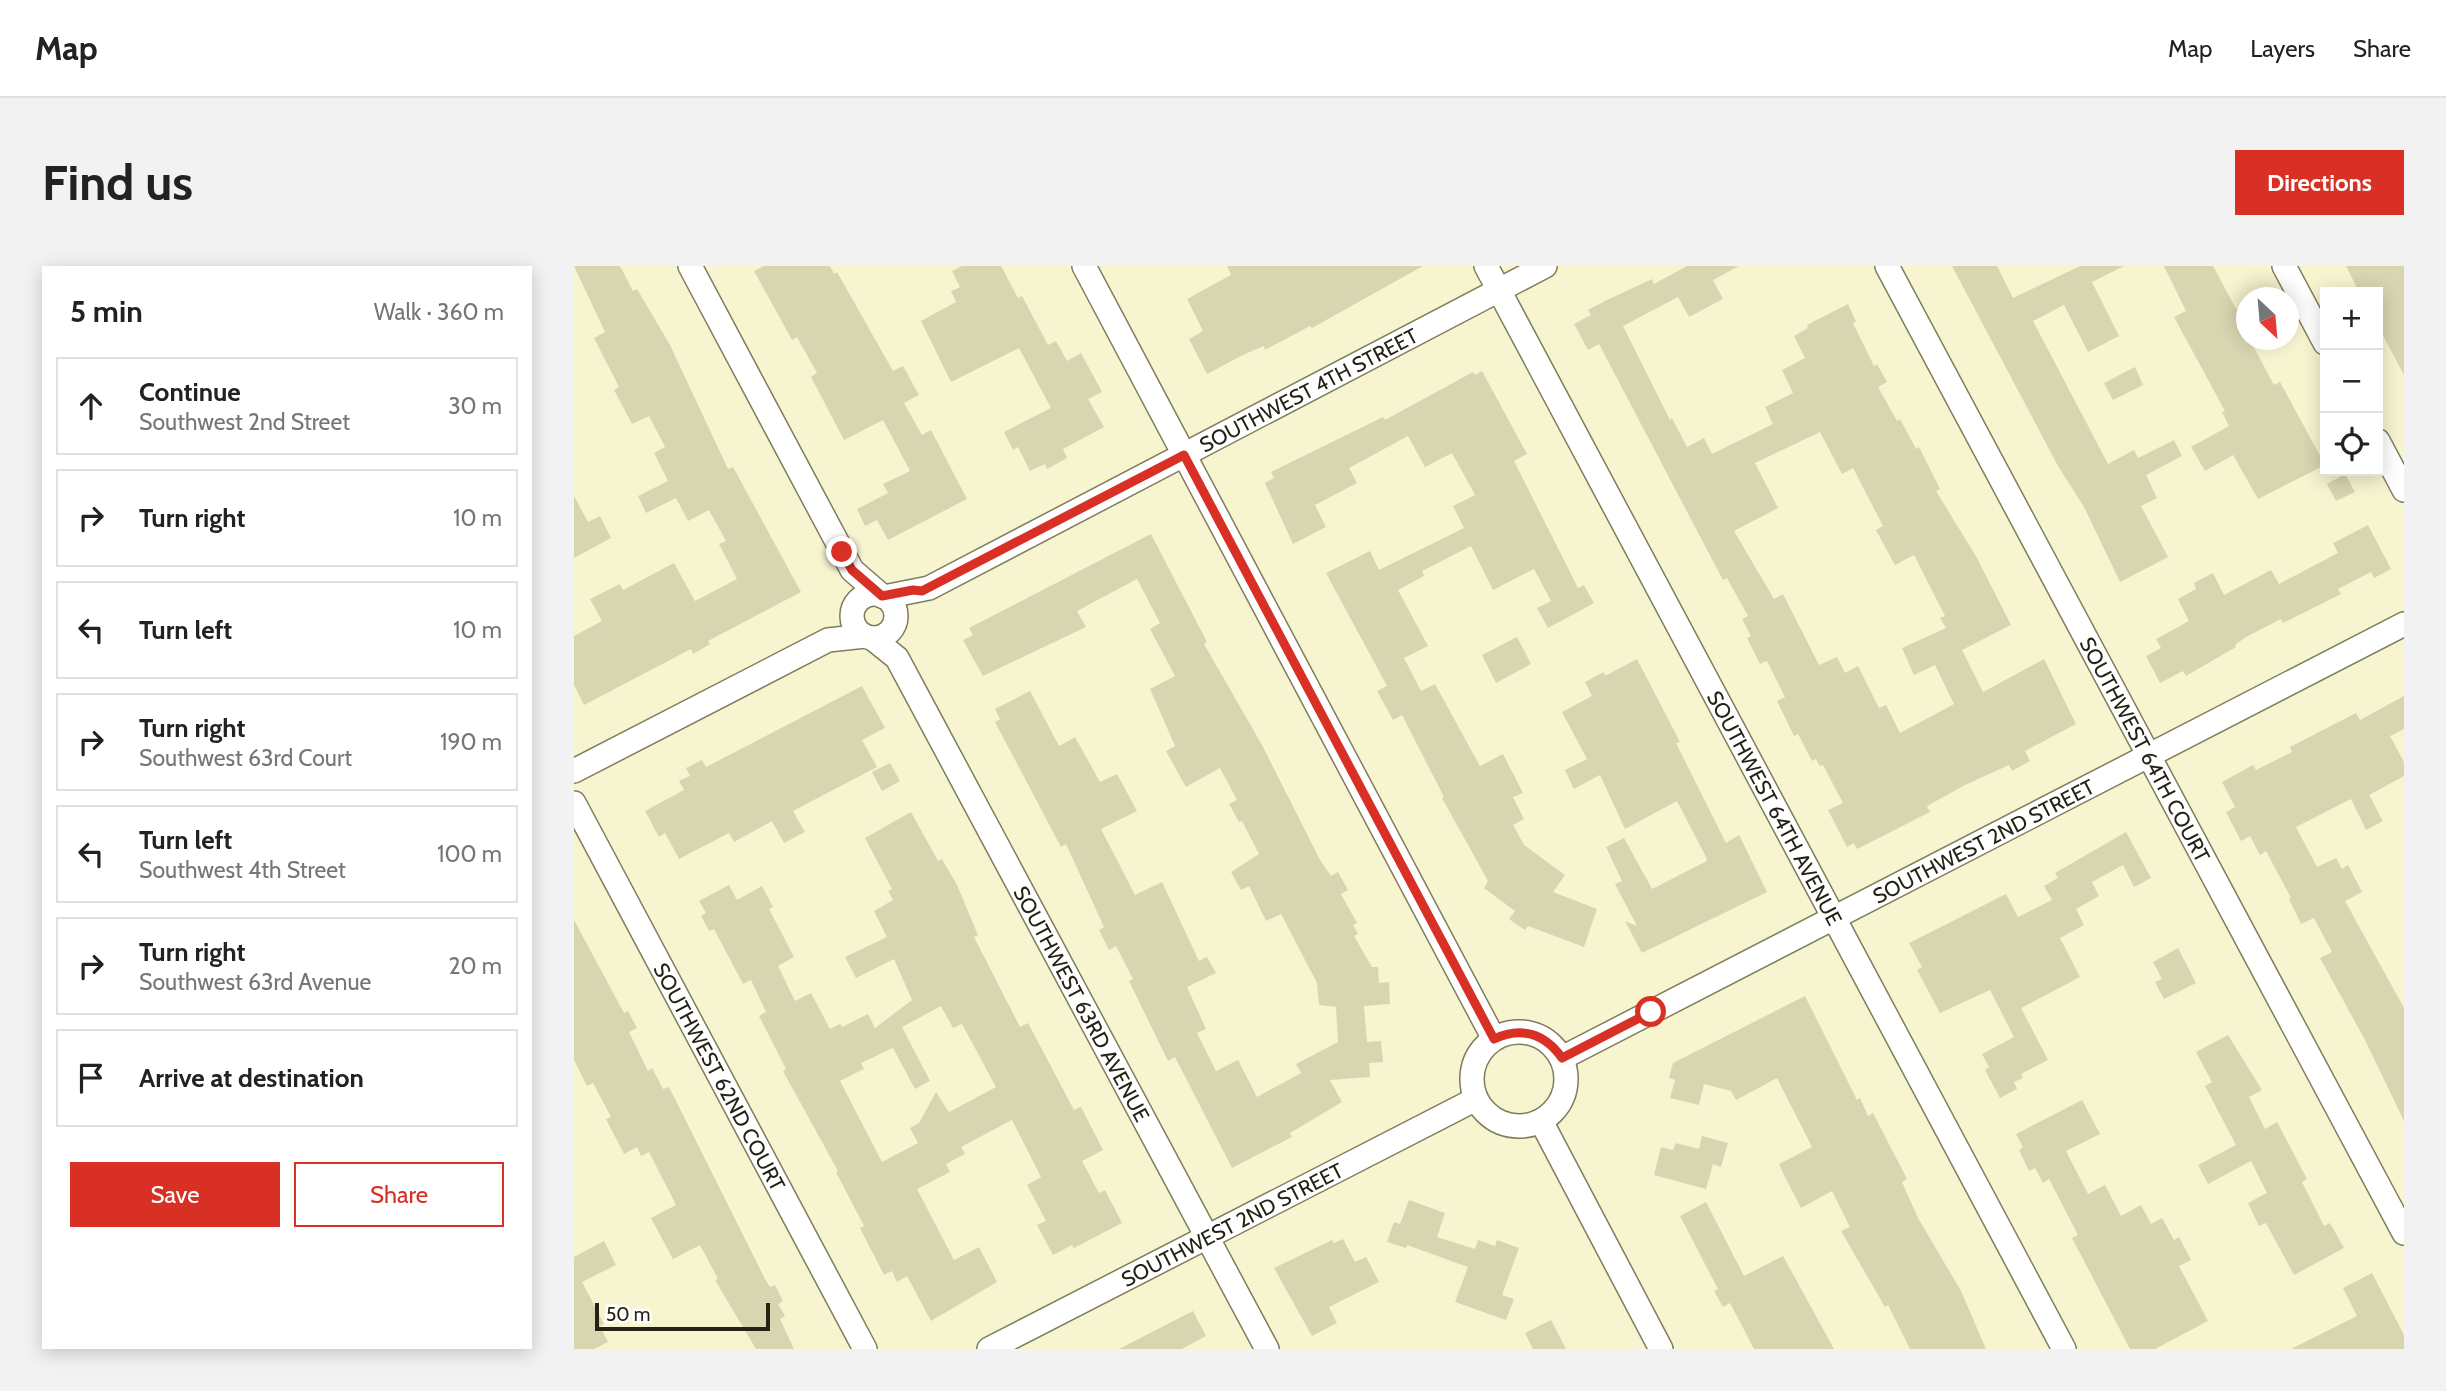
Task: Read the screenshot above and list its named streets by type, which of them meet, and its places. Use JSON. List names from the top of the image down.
{
  "streets": {
    "street": [
      "SOUTHWEST 4TH STREET",
      "SOUTHWEST 64TH COURT",
      "SOUTHWEST 64TH AVENUE",
      "SOUTHWEST 2ND STREET",
      "SOUTHWEST 63RD AVENUE",
      "SOUTHWEST 62ND COURT"
    ]
  },
  "crossings": [
    ["SOUTHWEST 4TH STREET", "SOUTHWEST 64TH AVENUE"],
    ["SOUTHWEST 4TH STREET", "SOUTHWEST 63RD AVENUE"],
    ["SOUTHWEST 64TH COURT", "SOUTHWEST 2ND STREET"],
    ["SOUTHWEST 64TH AVENUE", "SOUTHWEST 2ND STREET"],
    ["SOUTHWEST 2ND STREET", "SOUTHWEST 63RD AVENUE"]
  ],
  "scale_bar": "50 m",
  "north": "bottom right",
  "page": {
    "header": "Map",
    "nav": ["Map", "Layers", "Share"],
    "buttons": [
      "Directions",
      ["Save", "Share"]
    ],
    "title": "Find us",
    "heading": ["5 min", "Walk · 360 m"],
    "map_buttons": ["+", "−"],
    "list": [
      ["Continue", "Southwest 2nd Street", "30 m"],
      ["Turn right", "10 m"],
      ["Turn left", "10 m"],
      ["Turn right", "Southwest 63rd Court", "190 m"],
      ["Turn left", "Southwest 4th Street", "100 m"],
      ["Turn right", "Southwest 63rd Avenue", "20 m"],
      "Arrive at destination"
    ],
    "scale": "50 m"
  }
}
